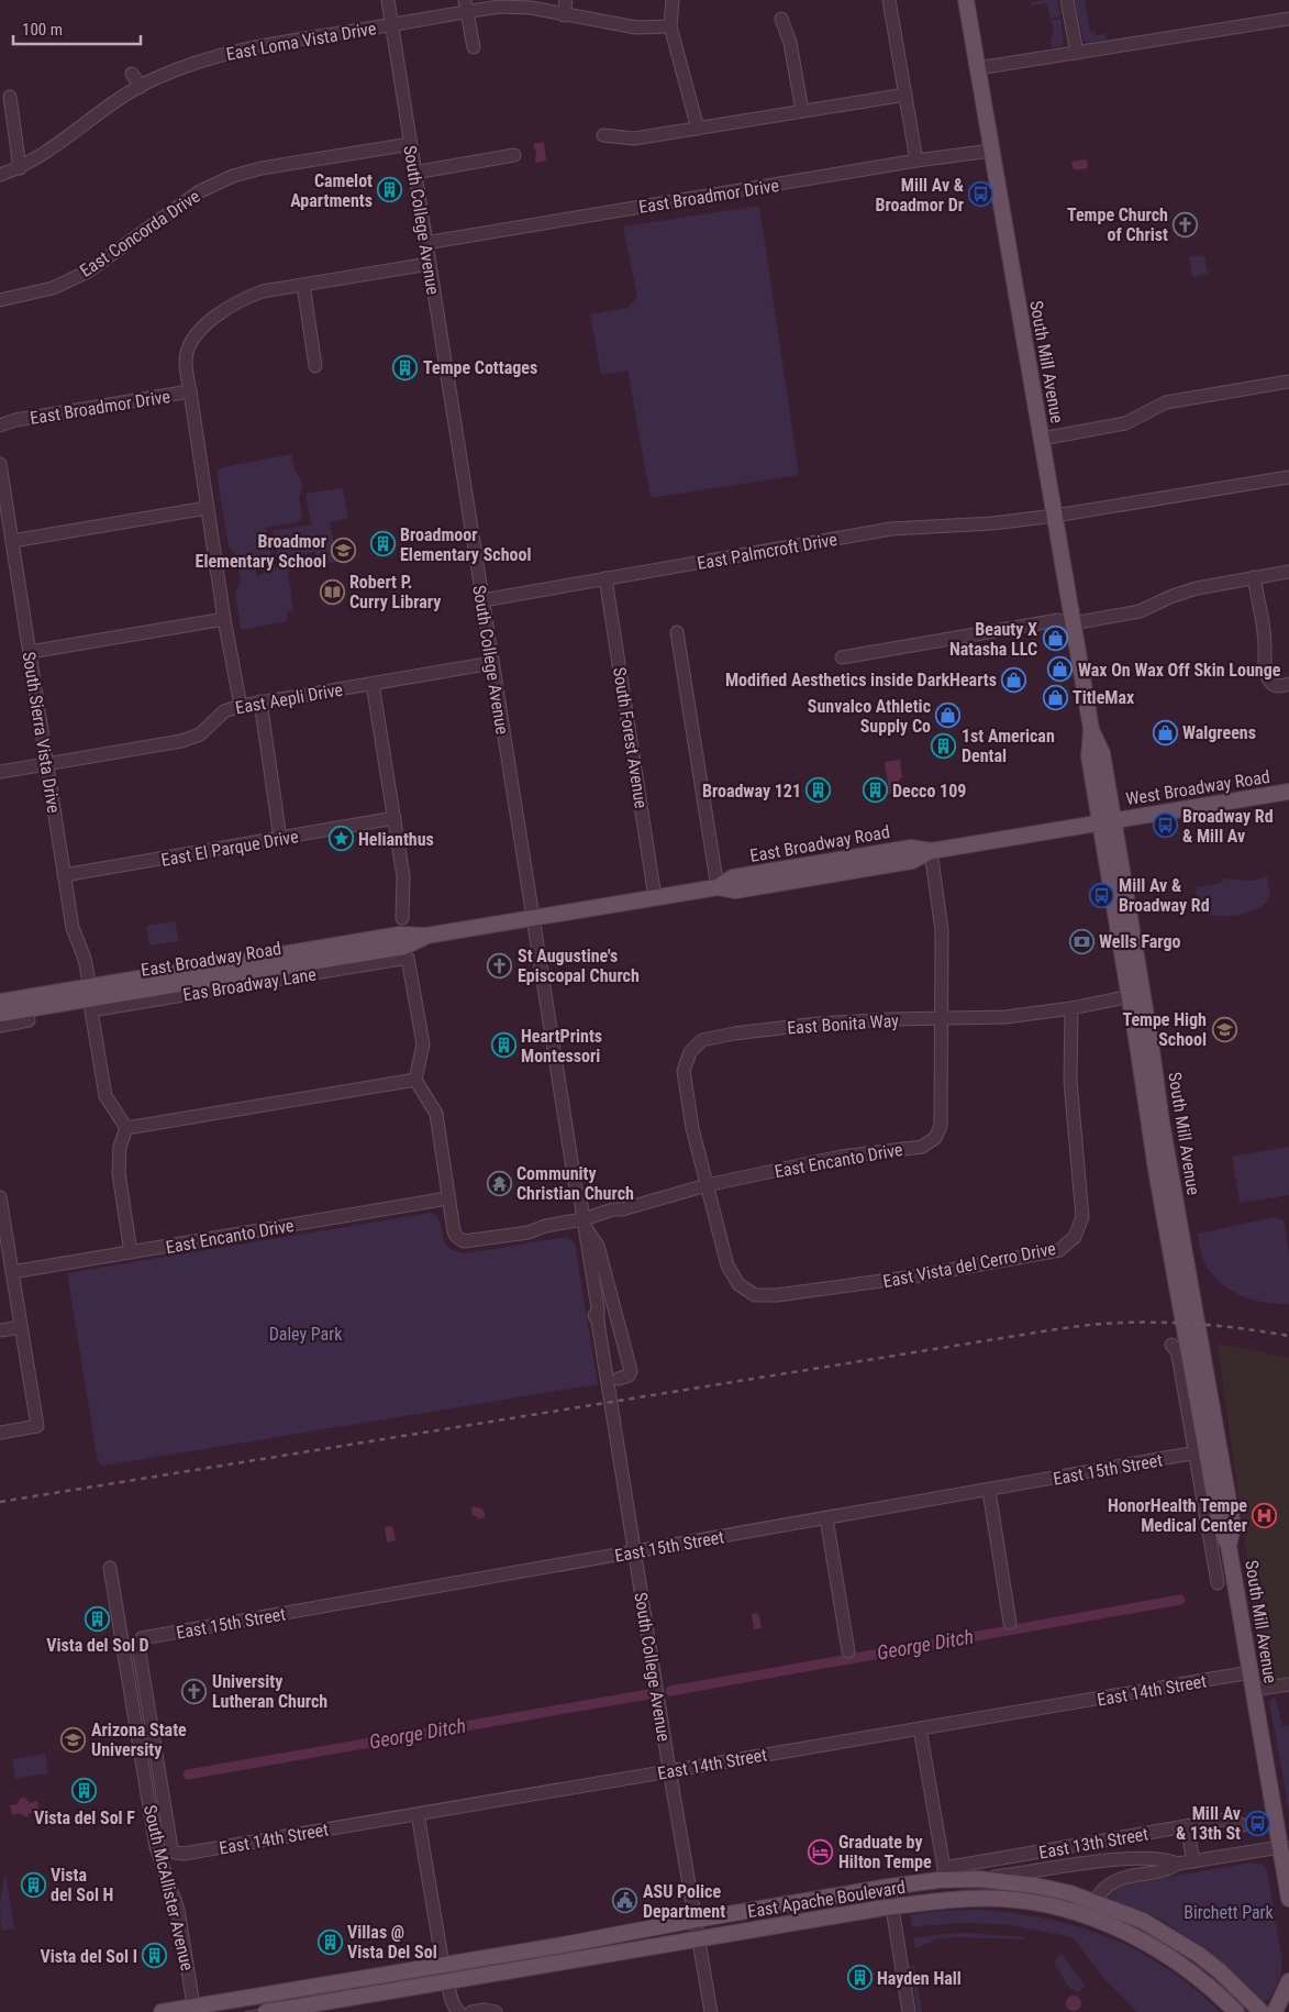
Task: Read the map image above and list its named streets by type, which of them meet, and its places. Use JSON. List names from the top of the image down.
{
  "streets": {
    "main road": [
      "South Mill Avenue",
      "West Broadway Road",
      "East Broadway Road",
      "East Apache Boulevard"
    ],
    "street": [
      "East Loma Vista Drive",
      "East Broadmor Drive",
      "South College Avenue",
      "East Concorda Drive",
      "East Palmcroft Drive",
      "East Aepli Drive",
      "South Sierra Vista Drive",
      "South Forest Avenue",
      "East El Parque Drive",
      "Eas Broadway Lane",
      "East Bonita Way",
      "East Encanto Drive",
      "East Vista del Cerro Drive",
      "East 15th Street",
      "East 14th Street",
      "East 13th Street",
      "South McAllister Avenue"
    ]
  },
  "crossings": [
    ["East Loma Vista Drive", "South College Avenue"],
    ["East Broadmor Drive", "South College Avenue"],
    ["East Broadmor Drive", "South Mill Avenue"],
    ["South College Avenue", "East Concorda Drive"],
    ["South College Avenue", "East Palmcroft Drive"],
    ["South College Avenue", "East Aepli Drive"],
    ["South College Avenue", "East Broadway Road"],
    ["South College Avenue", "East Encanto Drive"],
    ["South College Avenue", "East 15th Street"],
    ["South College Avenue", "East 14th Street"],
    ["South College Avenue", "East Apache Boulevard"],
    ["South Mill Avenue", "East Palmcroft Drive"],
    ["South Mill Avenue", "West Broadway Road"],
    ["South Mill Avenue", "East Broadway Road"],
    ["South Mill Avenue", "East Bonita Way"],
    ["South Mill Avenue", "East 15th Street"],
    ["South Mill Avenue", "East 14th Street"],
    ["South Mill Avenue", "East 13th Street"],
    ["East Palmcroft Drive", "South Forest Avenue"],
    ["East Aepli Drive", "South Sierra Vista Drive"],
    ["South Sierra Vista Drive", "East Broadway Road"],
    ["South Sierra Vista Drive", "East El Parque Drive"],
    ["South Sierra Vista Drive", "Eas Broadway Lane"],
    ["South Forest Avenue", "East Broadway Road"],
    ["West Broadway Road", "East Broadway Road"],
    ["East Broadway Road", "Eas Broadway Lane"],
    ["East Broadway Road", "East Encanto Drive"],
    ["East Bonita Way", "East Encanto Drive"],
    ["East Bonita Way", "East Vista del Cerro Drive"],
    ["East Encanto Drive", "East Vista del Cerro Drive"],
    ["East 15th Street", "South McAllister Avenue"],
    ["East 14th Street", "East 13th Street"],
    ["East 14th Street", "South McAllister Avenue"],
    ["East 13th Street", "East Apache Boulevard"],
    ["South McAllister Avenue", "East Apache Boulevard"]
  ],
  "water": ["George Ditch"],
  "parks": ["Daley Park", "Birchett Park"],
  "places": {
    "building": [
      "Camelot Apartments",
      "Tempe Cottages",
      "Broadmoor Elementary School",
      "1st American Dental",
      "Broadway 121",
      "Decco 109",
      "HeartPrints Montessori",
      "Vista del Sol D",
      "Vista del Sol F",
      "Vista del Sol H",
      "Villas @ Vista Del Sol",
      "Vista del Sol I",
      "Hayden Hall"
    ],
    "bus stop": [
      "Mill Av & Broadmor Dr",
      "Broadway Rd & Mill Av",
      "Mill Av & Broadway Rd",
      "Mill Av & 13th St"
    ],
    "church": ["Tempe Church of Christ", "St Augustine's Episcopal Church", "University Lutheran Church"],
    "school or university": ["Broadmor Elementary School", "Tempe High School", "Arizona State University"],
    "library": ["Robert P. Curry Library"],
    "shop": [
      "Beauty X Natasha LLC",
      "Wax On Wax Off Skin Lounge",
      "Modified Aesthetics inside DarkHearts",
      "TitleMax",
      "Sunvalco Athletic Supply Co",
      "Walgreens"
    ],
    "place": ["Helianthus"],
    "bank": ["Wells Fargo"],
    "temple": ["Community Christian Church"],
    "hospital": ["HonorHealth Tempe Medical Center"],
    "hotel": ["Graduate by Hilton Tempe"],
    "public building": ["ASU Police Department"]
  },
  "scale_bar": "100 m"
}
